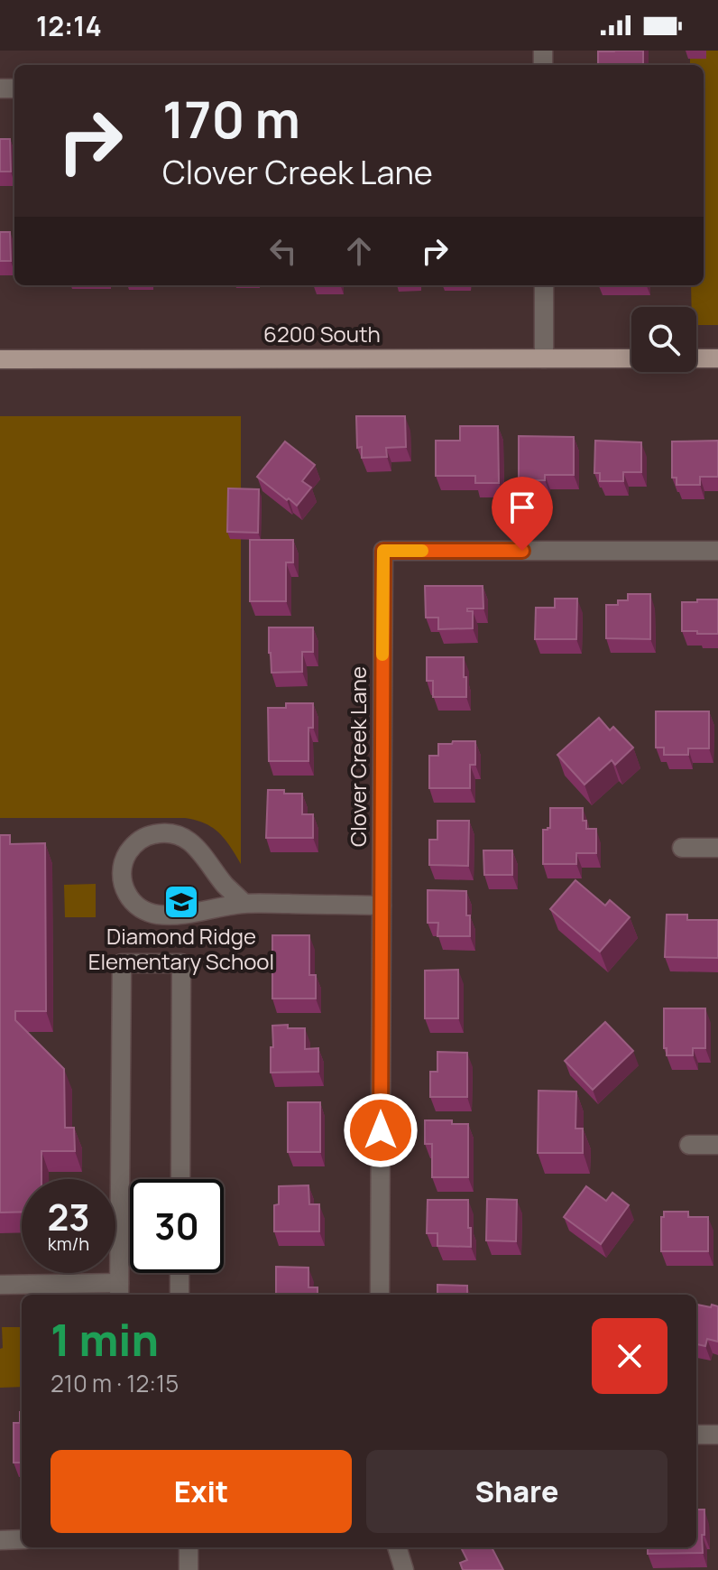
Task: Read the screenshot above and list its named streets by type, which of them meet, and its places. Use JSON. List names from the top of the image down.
{
  "streets": {
    "main road": ["6200 South"],
    "street": ["Clover Creek Lane"]
  },
  "places": {
    "school or university": ["Diamond Ridge Elementary School"]
  },
  "page": {
    "status": "12:14",
    "turn": ["170 m", "Clover Creek Lane"],
    "speed": "23 km/h",
    "limit": "30",
    "heading": ["1 min", "210 m · 12:15"],
    "buttons": ["Exit", "Share"]
  }
}
